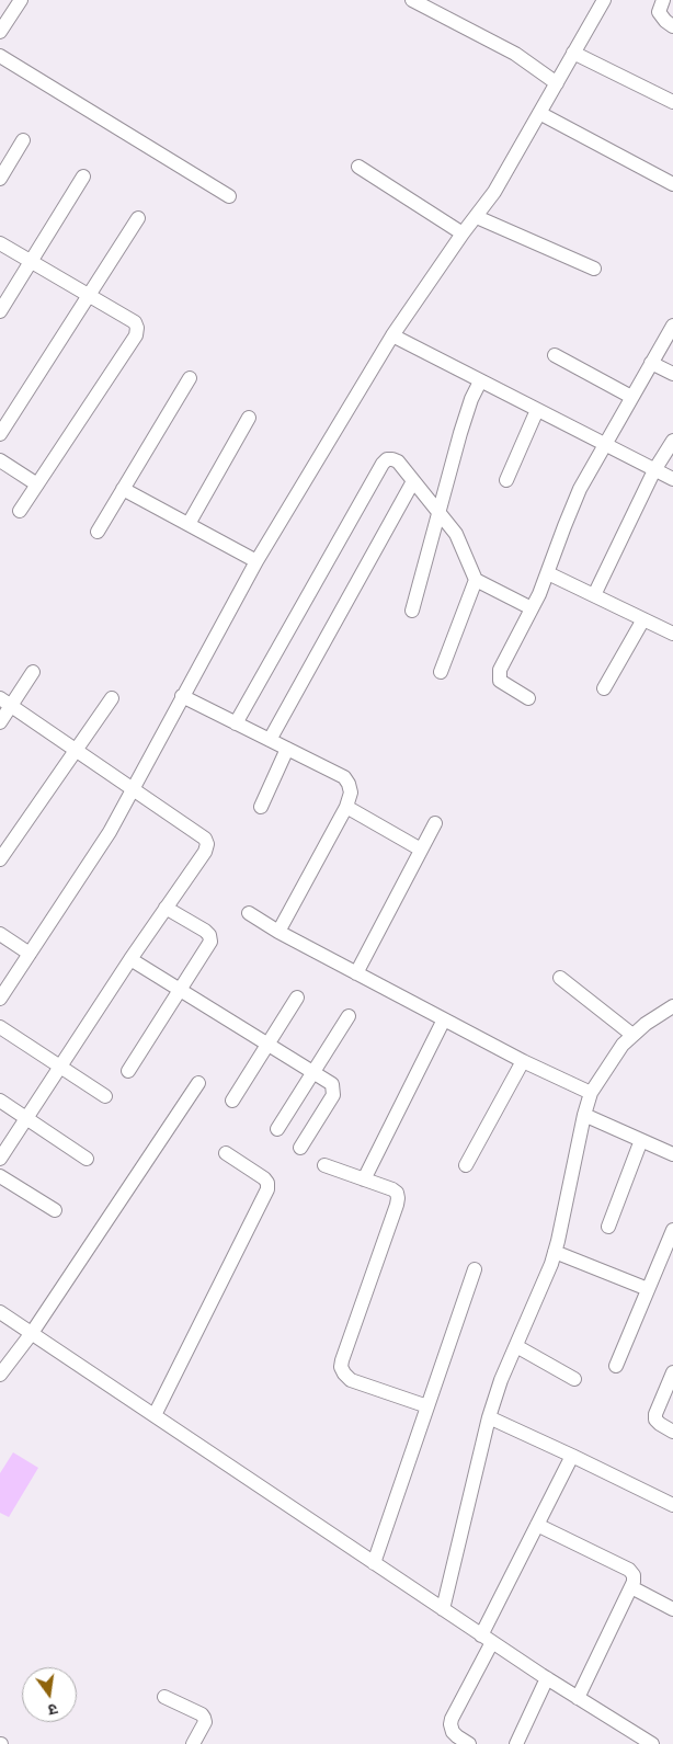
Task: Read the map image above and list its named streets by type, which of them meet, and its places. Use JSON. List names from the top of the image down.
{
  "north": "bottom"
}
